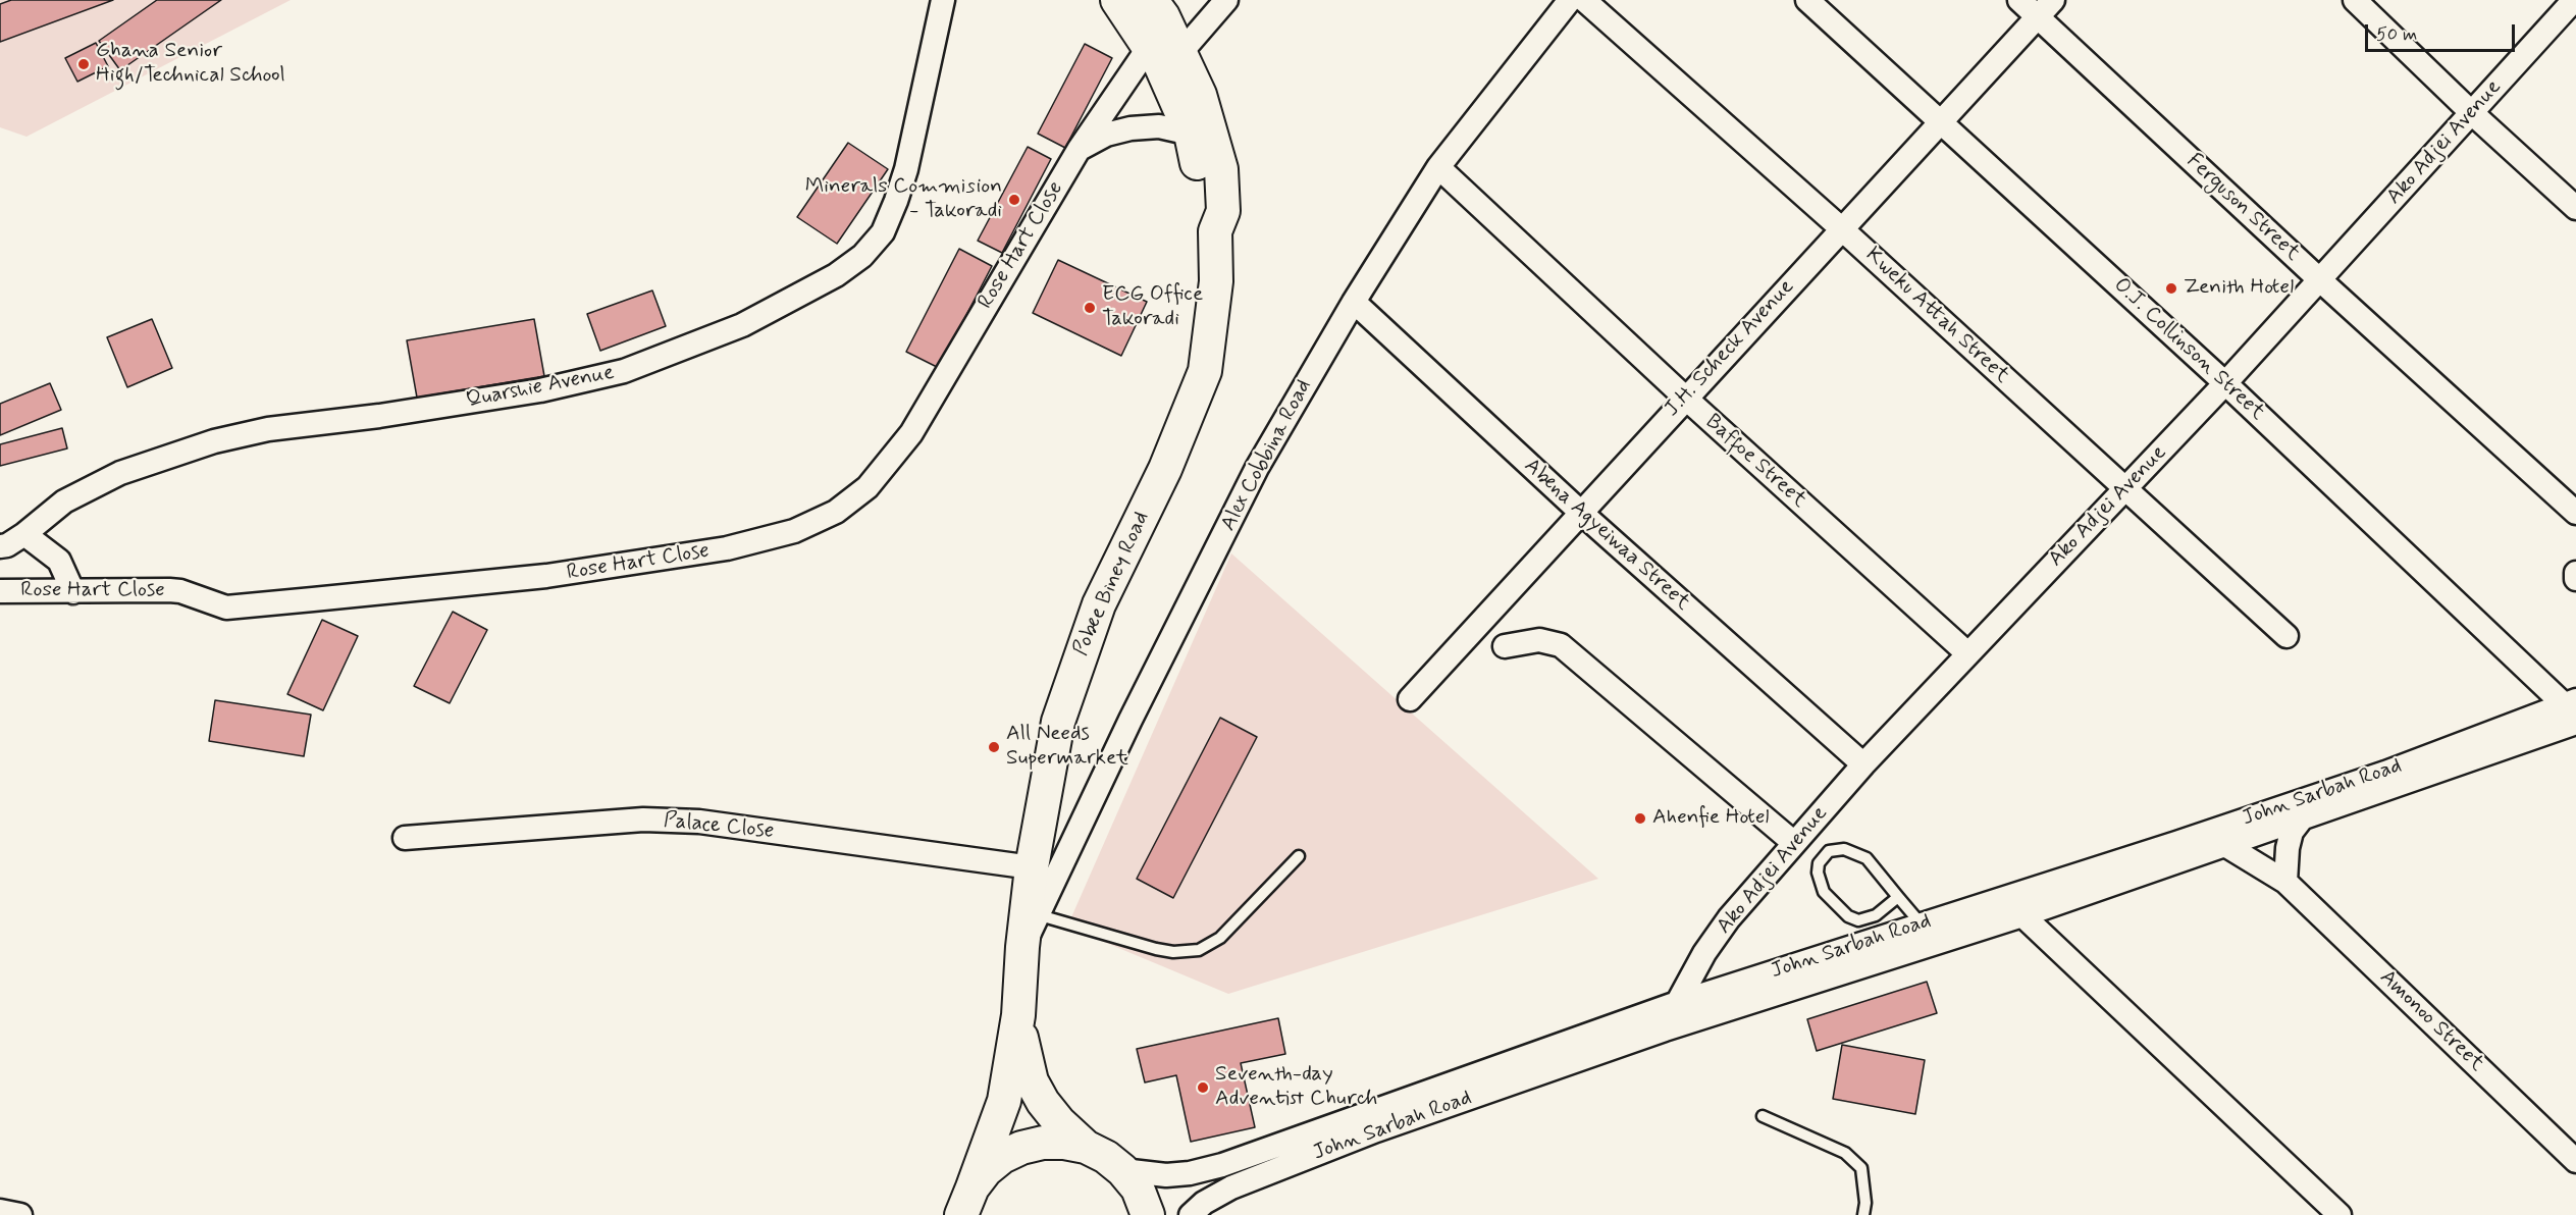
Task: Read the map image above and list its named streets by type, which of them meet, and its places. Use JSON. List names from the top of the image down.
{
  "streets": {
    "street": [
      "Ako Adjei Avenue",
      "Ferguson Street",
      "Rose Hart Close",
      "Kweku Attah Street",
      "J.H. Scheck Avenue",
      "O.J. Collinson Street",
      "Quarshie Avenue",
      "Alex Cobbina Road",
      "Baffoe Street",
      "Abena Agyeiwaa Street",
      "Pobee Biney Road",
      "John Sarbah Road",
      "Palace Close",
      "Amonoo Street"
    ]
  },
  "crossings": [
    ["Ako Adjei Avenue", "Ferguson Street"],
    ["Ako Adjei Avenue", "Kweku Attah Street"],
    ["Ako Adjei Avenue", "O.J. Collinson Street"],
    ["Ako Adjei Avenue", "Baffoe Street"],
    ["Ako Adjei Avenue", "Abena Agyeiwaa Street"],
    ["Ako Adjei Avenue", "John Sarbah Road"],
    ["Ferguson Street", "J.H. Scheck Avenue"],
    ["Rose Hart Close", "Pobee Biney Road"],
    ["Kweku Attah Street", "J.H. Scheck Avenue"],
    ["J.H. Scheck Avenue", "O.J. Collinson Street"],
    ["J.H. Scheck Avenue", "Baffoe Street"],
    ["J.H. Scheck Avenue", "Abena Agyeiwaa Street"],
    ["O.J. Collinson Street", "John Sarbah Road"],
    ["Alex Cobbina Road", "Baffoe Street"],
    ["Alex Cobbina Road", "Abena Agyeiwaa Street"],
    ["Alex Cobbina Road", "Pobee Biney Road"],
    ["Pobee Biney Road", "Palace Close"],
    ["John Sarbah Road", "Amonoo Street"]
  ],
  "places": [
    "Ghana Senior High/Technical School",
    "Minerals Commision - Takoradi",
    "Zenith Hotel",
    "ECG Office Takoradi",
    "All Needs Supermarket",
    "Ahenfie Hotel",
    "Seventh-day Adventist Church"
  ],
  "scale_bar": "50 m"
}
